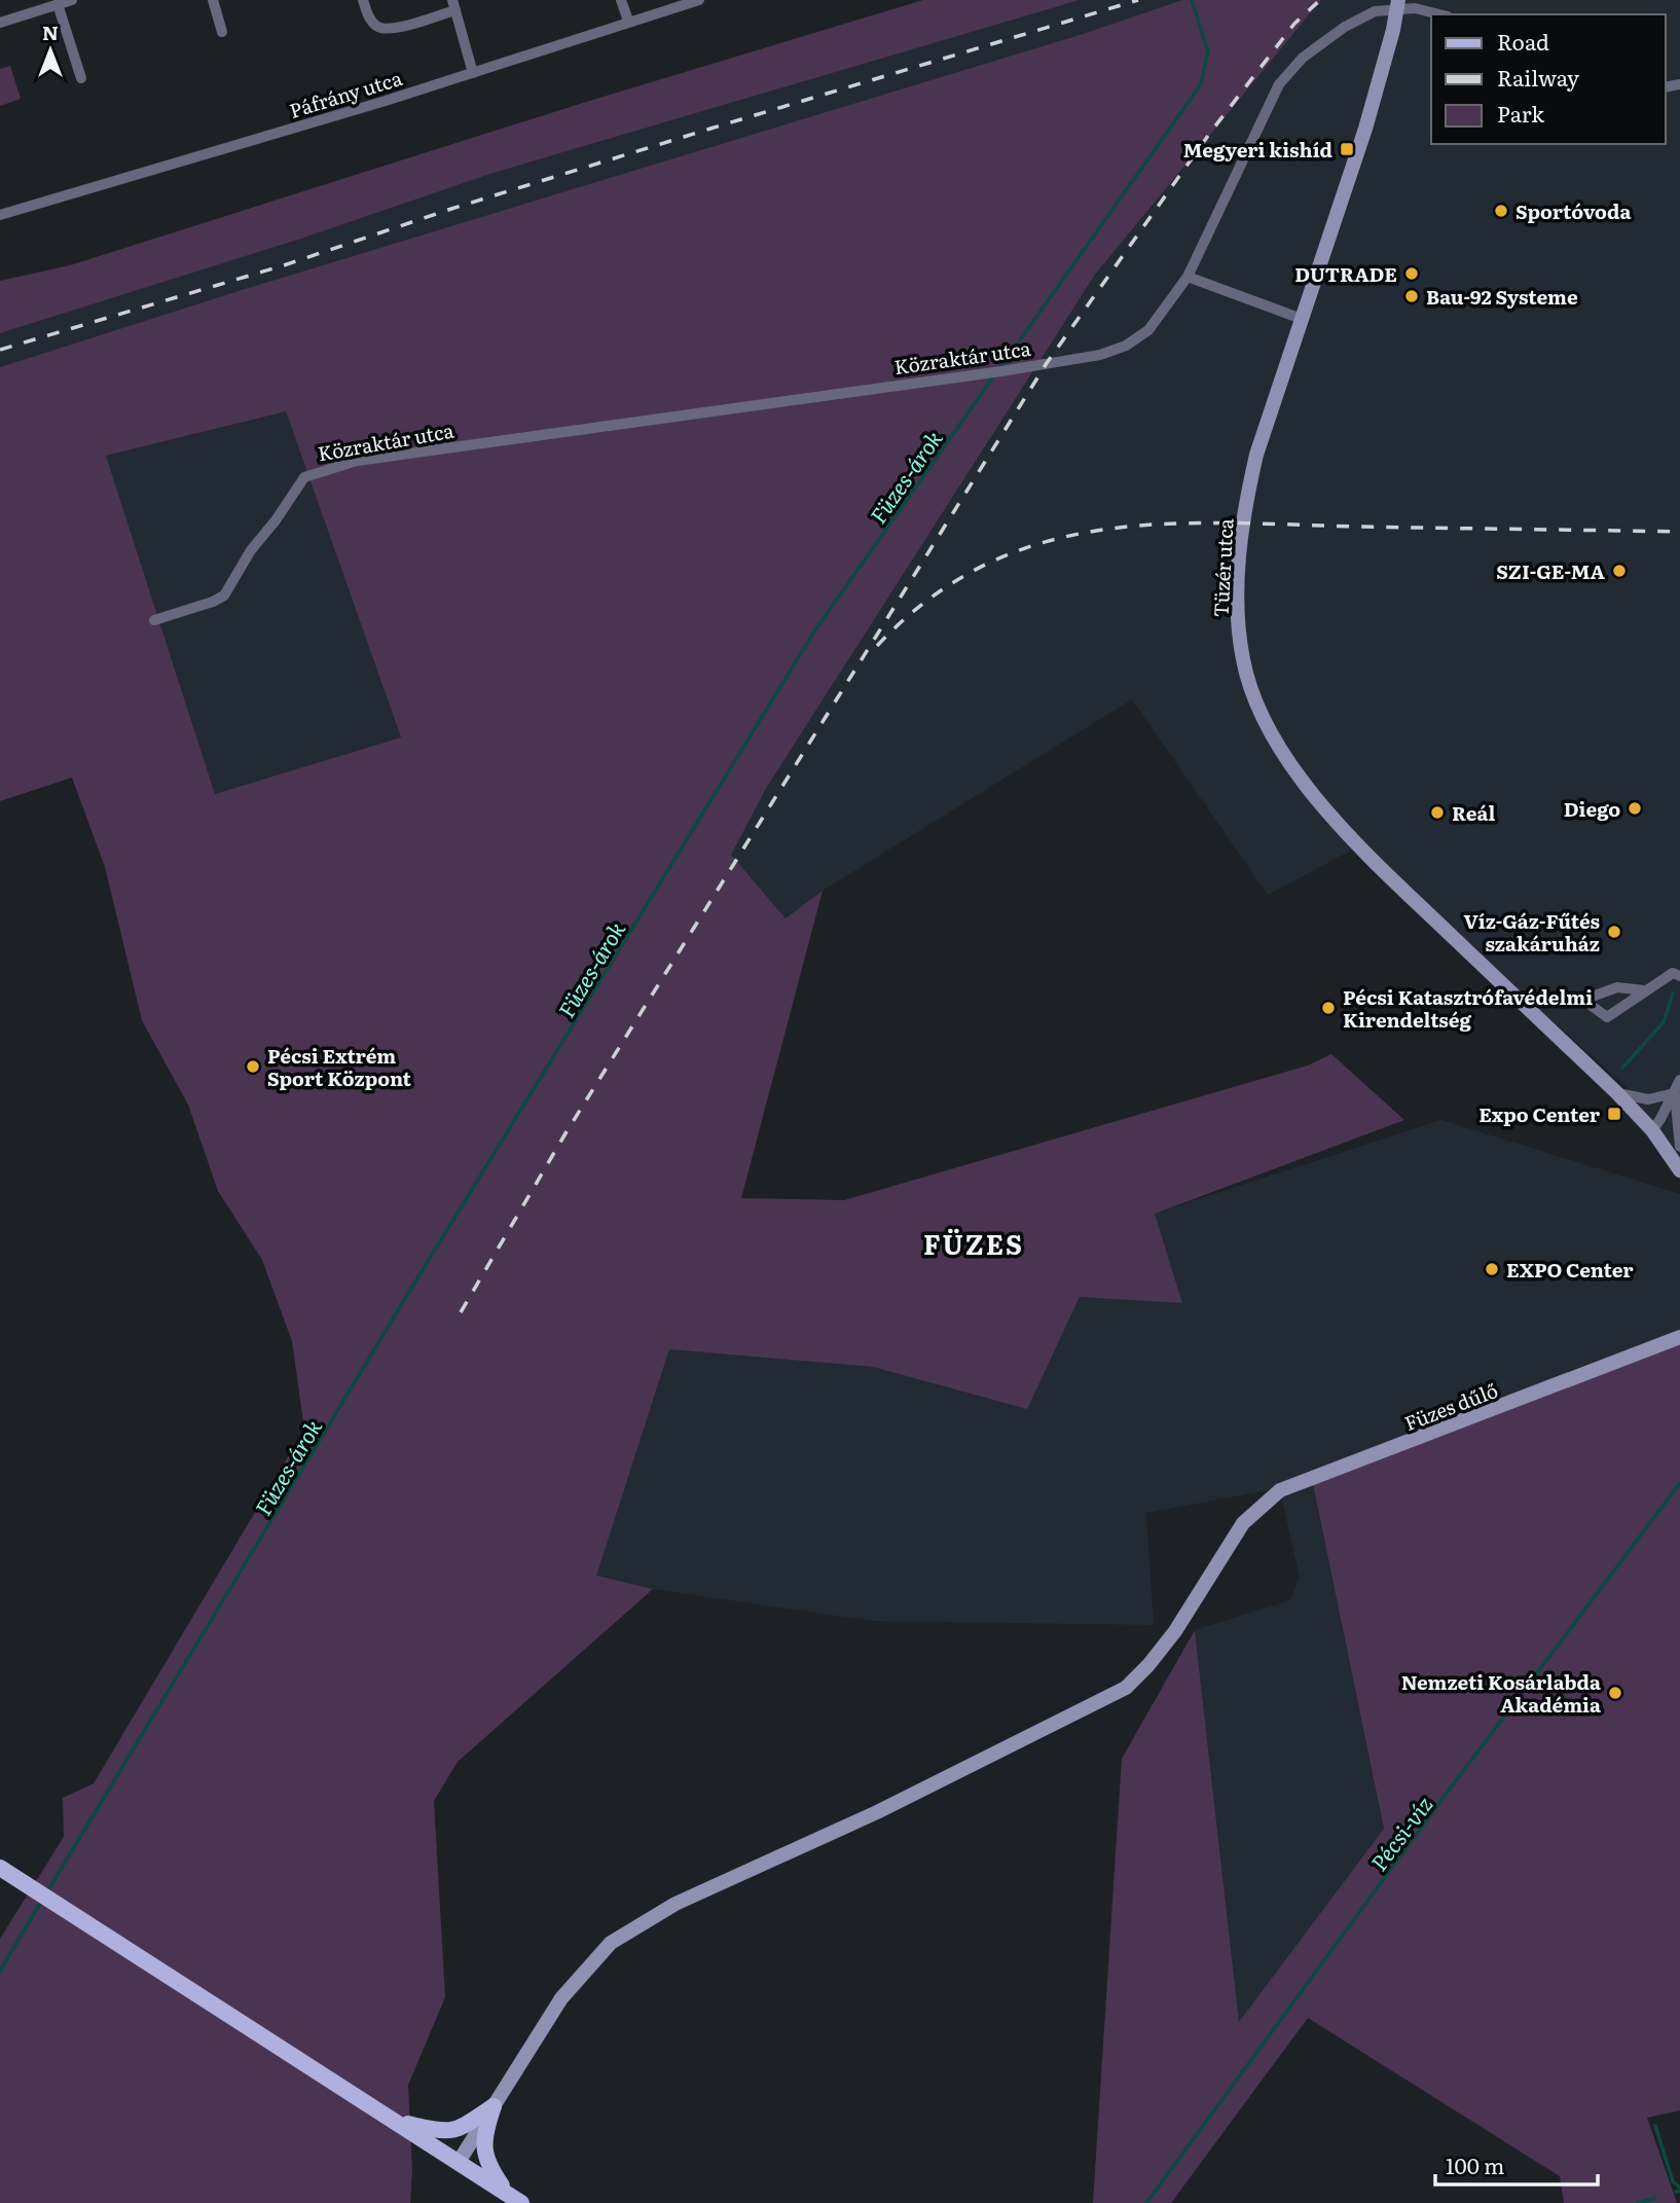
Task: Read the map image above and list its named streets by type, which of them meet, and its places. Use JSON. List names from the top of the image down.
{
  "streets": {
    "street": [
      "Páfrány utca",
      "Közraktár utca",
      "Tüzér utca",
      "Füzes dűlő"
    ]
  },
  "districts": ["FÜZES"],
  "water": ["Füzes-árok", "Pécsi-víz"],
  "places": {
    "transit": ["Megyeri kishíd", "Expo Center"],
    "other": [
      "Sportóvoda",
      "DUTRADE",
      "Bau-92 Systeme",
      "SZI-GE-MA",
      "Diego",
      "Reál",
      "Víz-Gáz-Fűtés szakáruház",
      "Pécsi Katasztrófavédelmi Kirendeltség",
      "Pécsi Extrém Sport Központ",
      "EXPO Center",
      "Nemzeti Kosárlabda Akadémia"
    ]
  },
  "legend": ["Road", "Railway", "Park"],
  "scale_bar": "100 m",
  "north": "top"
}
